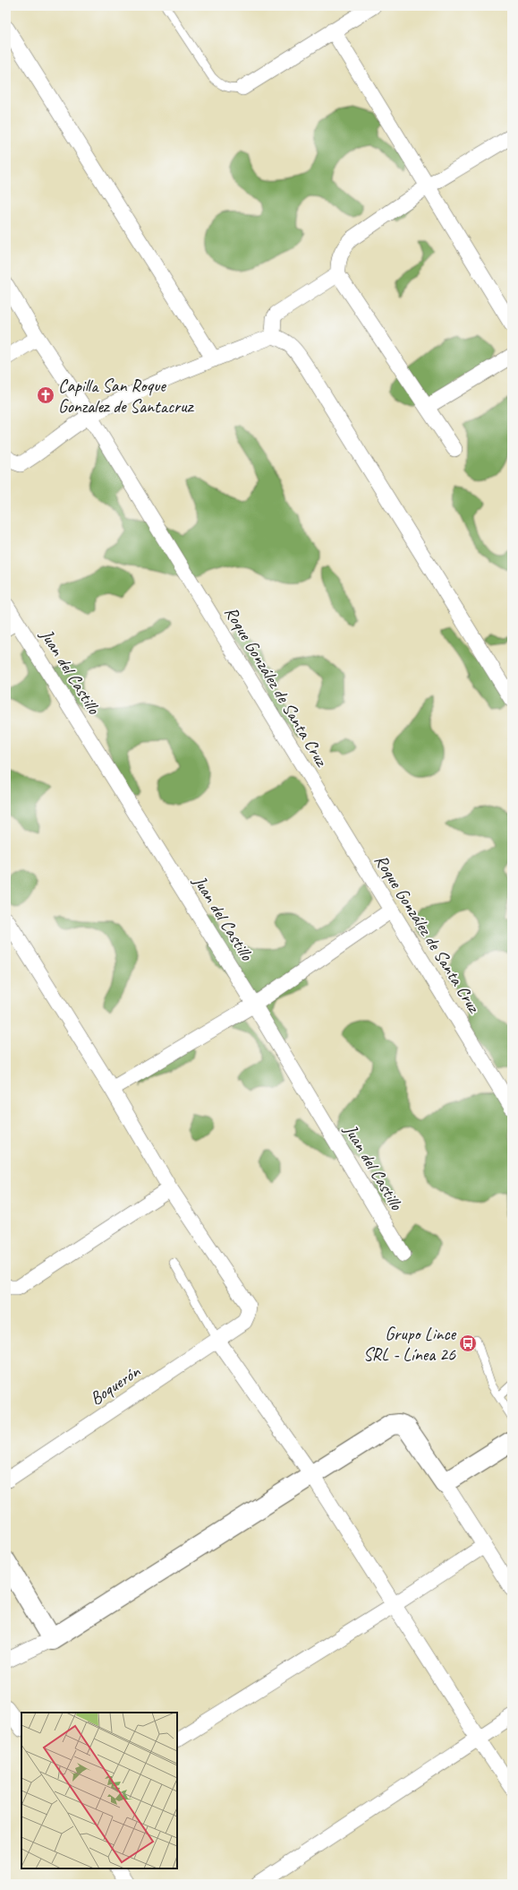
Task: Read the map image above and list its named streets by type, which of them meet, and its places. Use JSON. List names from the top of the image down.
{
  "streets": {
    "street": ["Juan del Castillo", "Roque González de Santa Cruz", "Boquerón"]
  },
  "places": {
    "church": ["Capilla San Roque Gonzalez de Santacruz"],
    "bus stop": ["Grupo Lince SRL - Línea 26"]
  }
}
